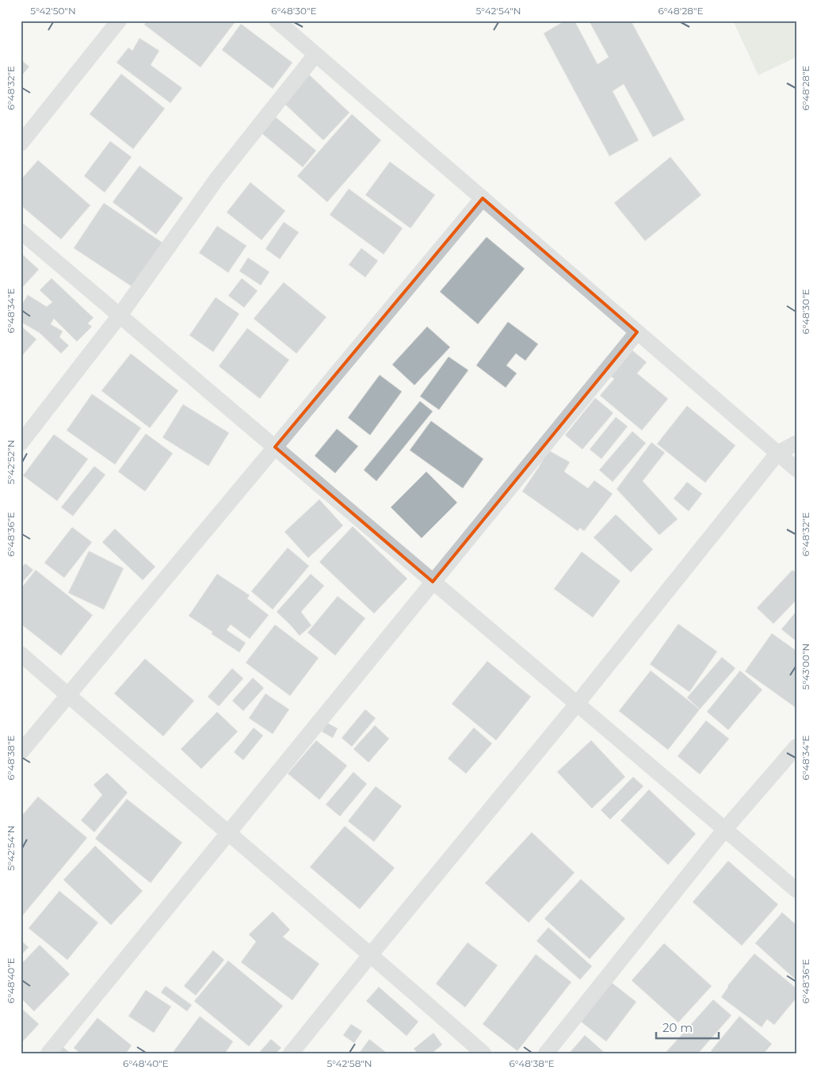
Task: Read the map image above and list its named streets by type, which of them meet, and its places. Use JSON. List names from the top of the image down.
{
  "scale_bar": "20 m",
  "coordinates": [
    "5°42'50\"N",
    "6°48'30\"E",
    "5°42'54\"N",
    "6°48'28\"E",
    "6°48'32\"E",
    "6°48'34\"E",
    "5°42'52\"N",
    "6°48'36\"E",
    "5°43'00\"N",
    "6°48'38\"E",
    "6°48'40\"E",
    "5°42'58\"N"
  ]
}
